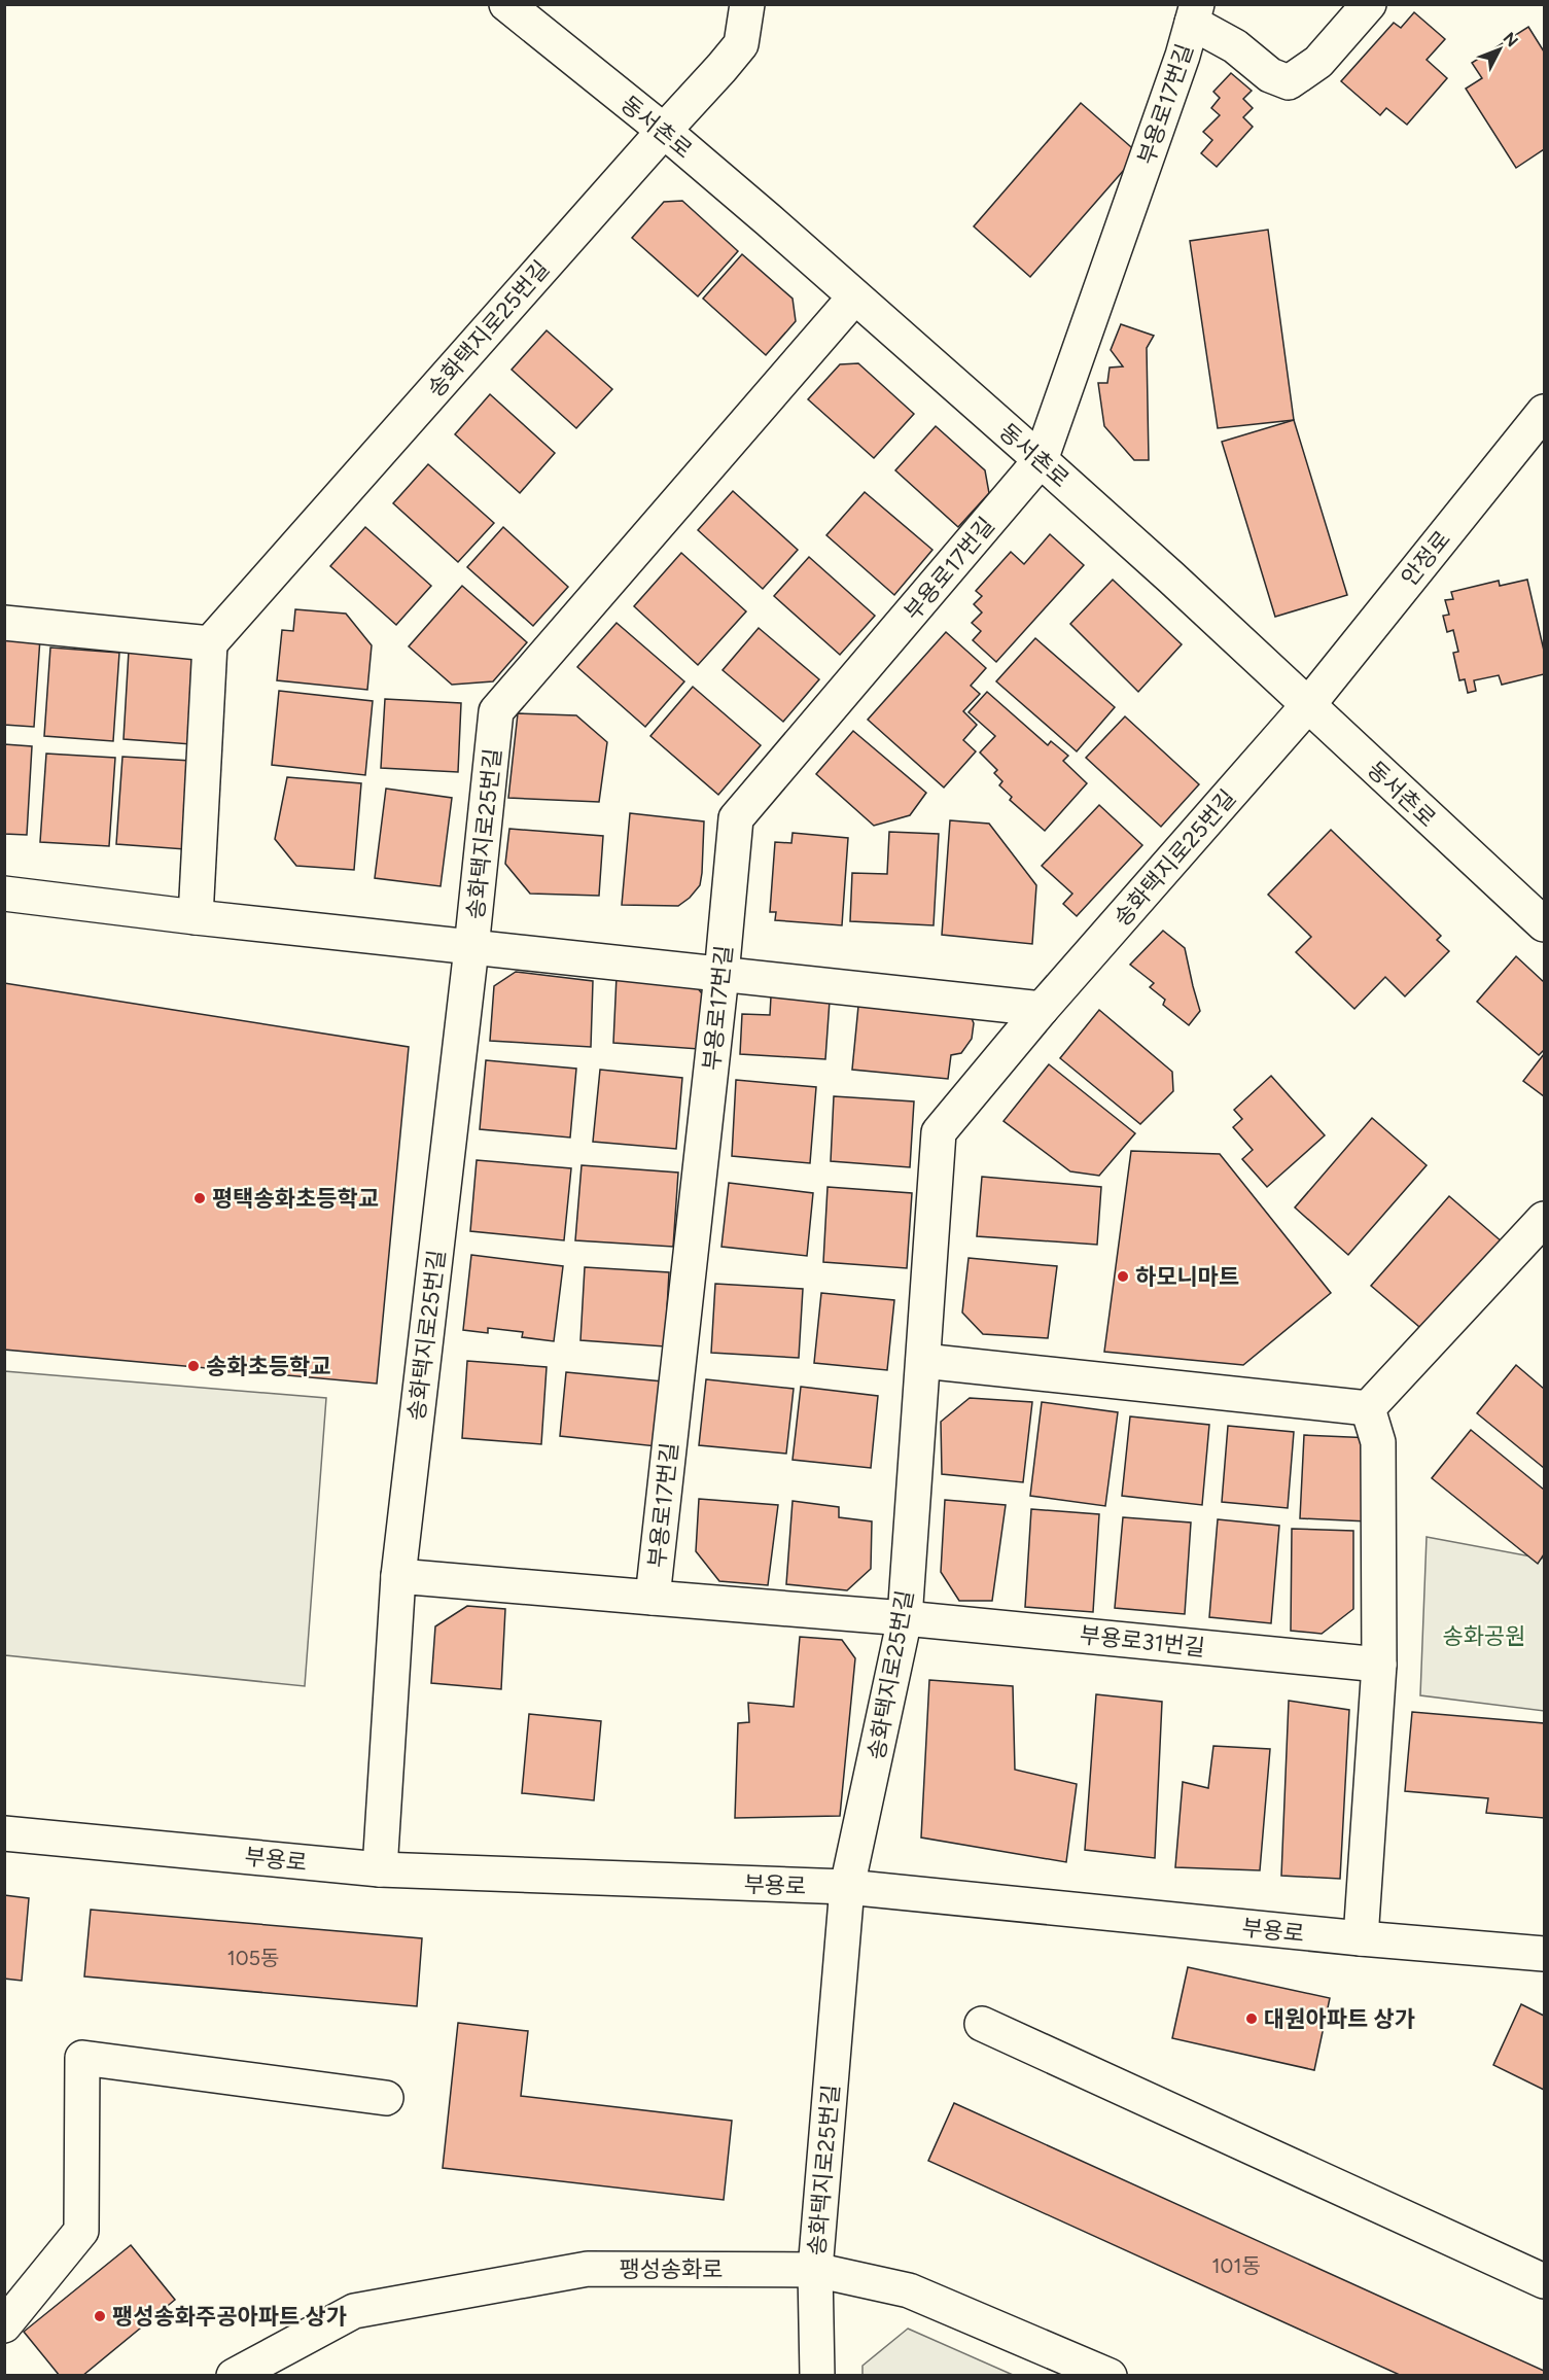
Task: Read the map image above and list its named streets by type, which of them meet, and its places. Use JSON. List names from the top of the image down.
{
  "streets": {
    "street": [
      "부용로17번길",
      "동서촌로",
      "송화택지로25번길",
      "안정로",
      "부용로31번길",
      "부용로",
      "팽성송화로"
    ]
  },
  "crossings": [
    ["부용로17번길", "동서촌로"],
    ["부용로17번길", "송화택지로25번길"],
    ["부용로17번길", "부용로31번길"],
    ["동서촌로", "송화택지로25번길"],
    ["동서촌로", "안정로"],
    ["송화택지로25번길", "안정로"],
    ["송화택지로25번길", "부용로31번길"],
    ["송화택지로25번길", "부용로"],
    ["송화택지로25번길", "팽성송화로"]
  ],
  "parks": ["송화공원"],
  "places": [
    "평택송화초등학교",
    "하모니마트",
    "송화초등학교",
    "대원아파트 상가",
    "팽성송화주공아파트 상가"
  ],
  "house_numbers": ["105동", "101동"],
  "north": "top right"
}
